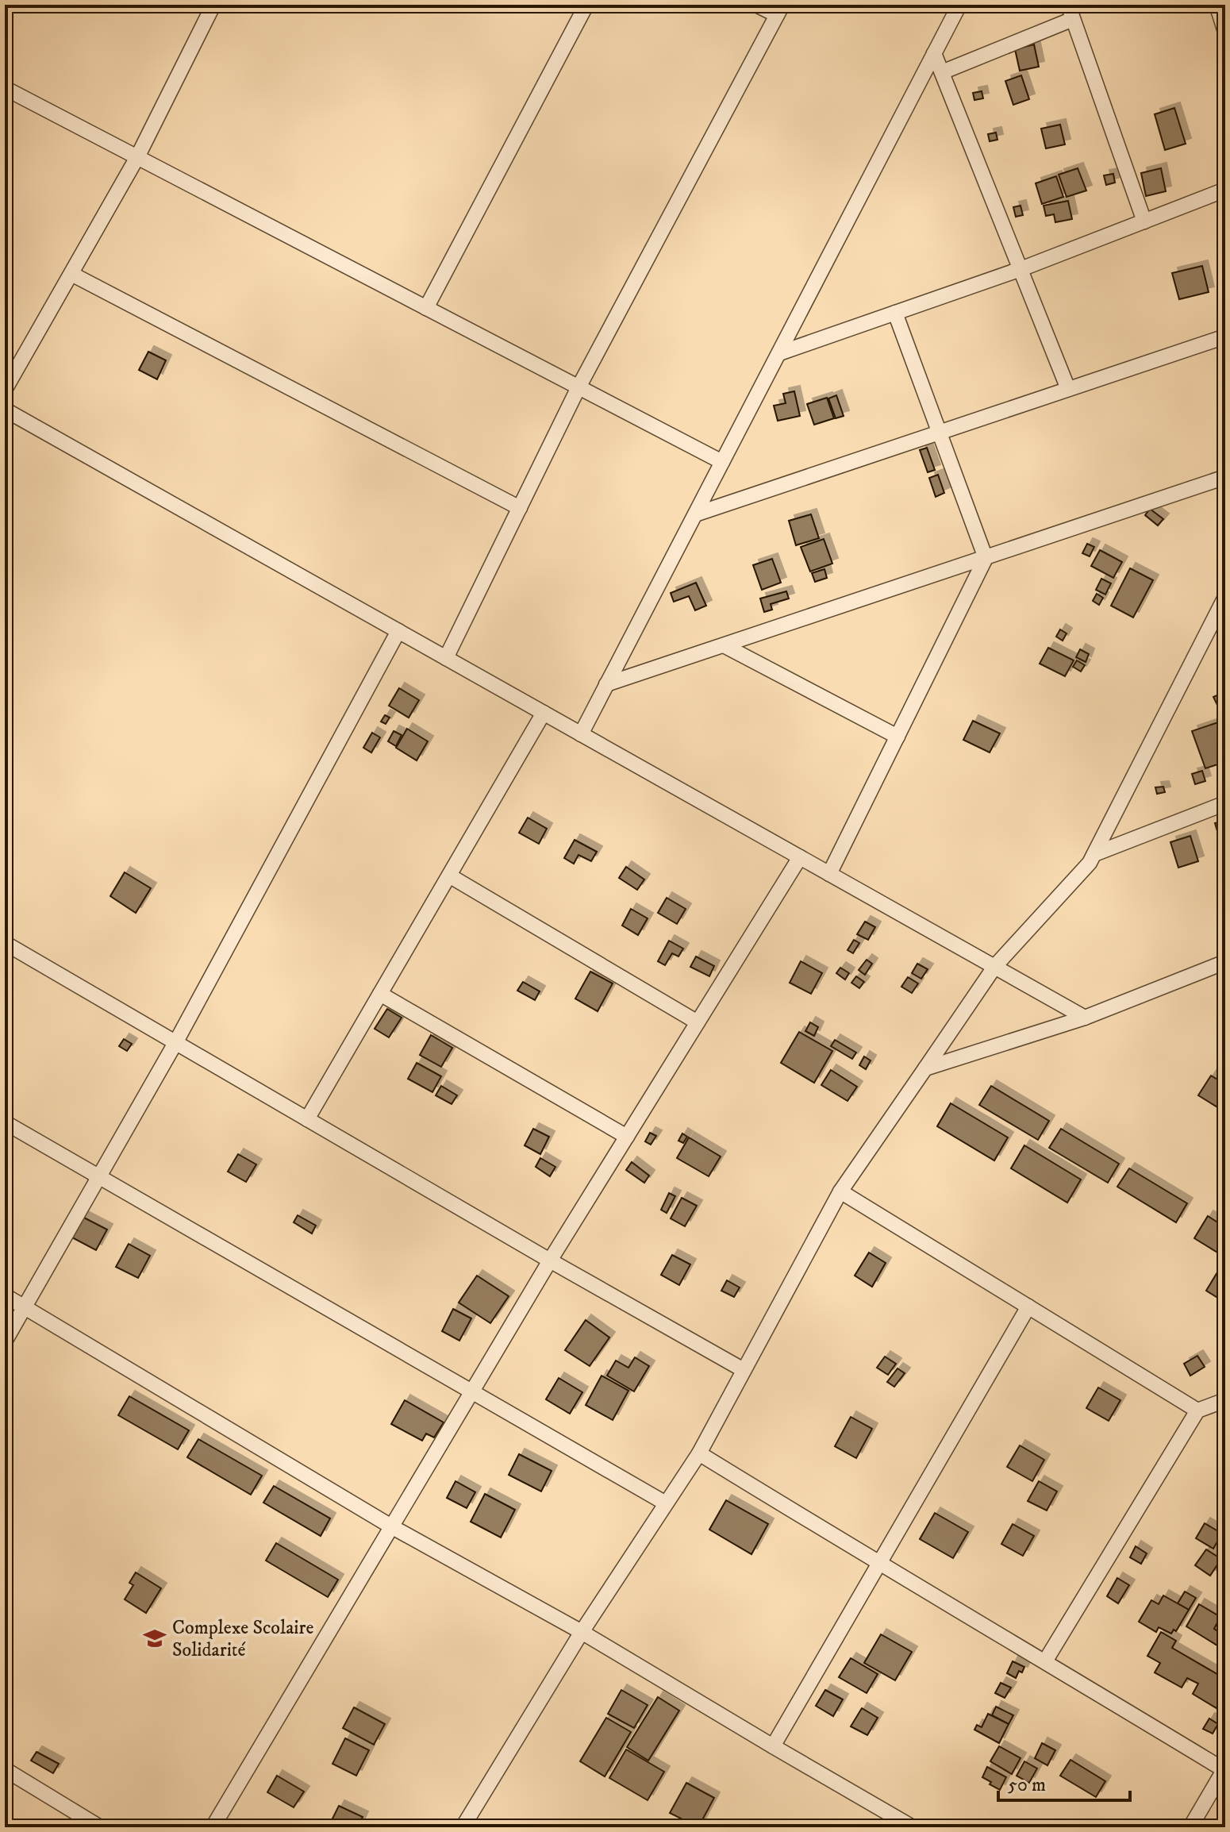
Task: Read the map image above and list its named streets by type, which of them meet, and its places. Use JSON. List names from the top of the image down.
{
  "places": {
    "school or university": ["Complexe Scolaire Solidarité"]
  },
  "scale_bar": "50 m"
}
